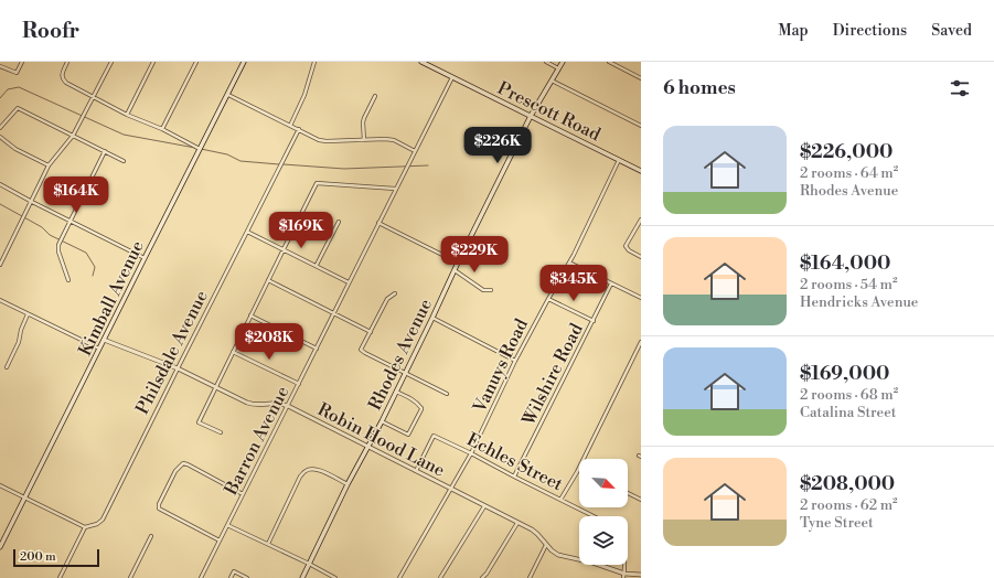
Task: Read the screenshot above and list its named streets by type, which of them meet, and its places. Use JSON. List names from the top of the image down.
{
  "streets": {
    "main road": ["Prescott Road", "Kimball Avenue", "Rhodes Avenue"],
    "street": [
      "Philsdale Avenue",
      "Vanuys Road",
      "Wilshire Road",
      "Robin Hood Lane",
      "Barron Avenue",
      "Echles Street"
    ]
  },
  "crossings": [
    ["Prescott Road", "Rhodes Avenue"],
    ["Prescott Road", "Vanuys Road"],
    ["Prescott Road", "Barron Avenue"],
    ["Kimball Avenue", "Robin Hood Lane"],
    ["Philsdale Avenue", "Robin Hood Lane"],
    ["Rhodes Avenue", "Robin Hood Lane"],
    ["Vanuys Road", "Robin Hood Lane"],
    ["Vanuys Road", "Echles Street"],
    ["Wilshire Road", "Echles Street"],
    ["Robin Hood Lane", "Barron Avenue"],
    ["Robin Hood Lane", "Echles Street"]
  ],
  "scale_bar": "200 m",
  "north": "bottom right",
  "page": {
    "header": "Roofr",
    "nav": ["Map", "Directions", "Saved"],
    "heading": "6 homes",
    "list": [
      {
        "name": "$226,000",
        "note": "2 rooms · 64 m² · Rhodes Avenue"
      },
      {
        "name": "$164,000",
        "note": "2 rooms · 54 m² · Hendricks Avenue"
      },
      {
        "name": "$169,000",
        "note": "2 rooms · 68 m² · Catalina Street"
      },
      {
        "name": "$208,000",
        "note": "2 rooms · 62 m² · Tyne Street"
      }
    ],
    "price": [
      "$226K",
      "$164K",
      "$169K",
      "$229K",
      "$345K",
      "$208K"
    ],
    "scale": "200 m"
  }
}
